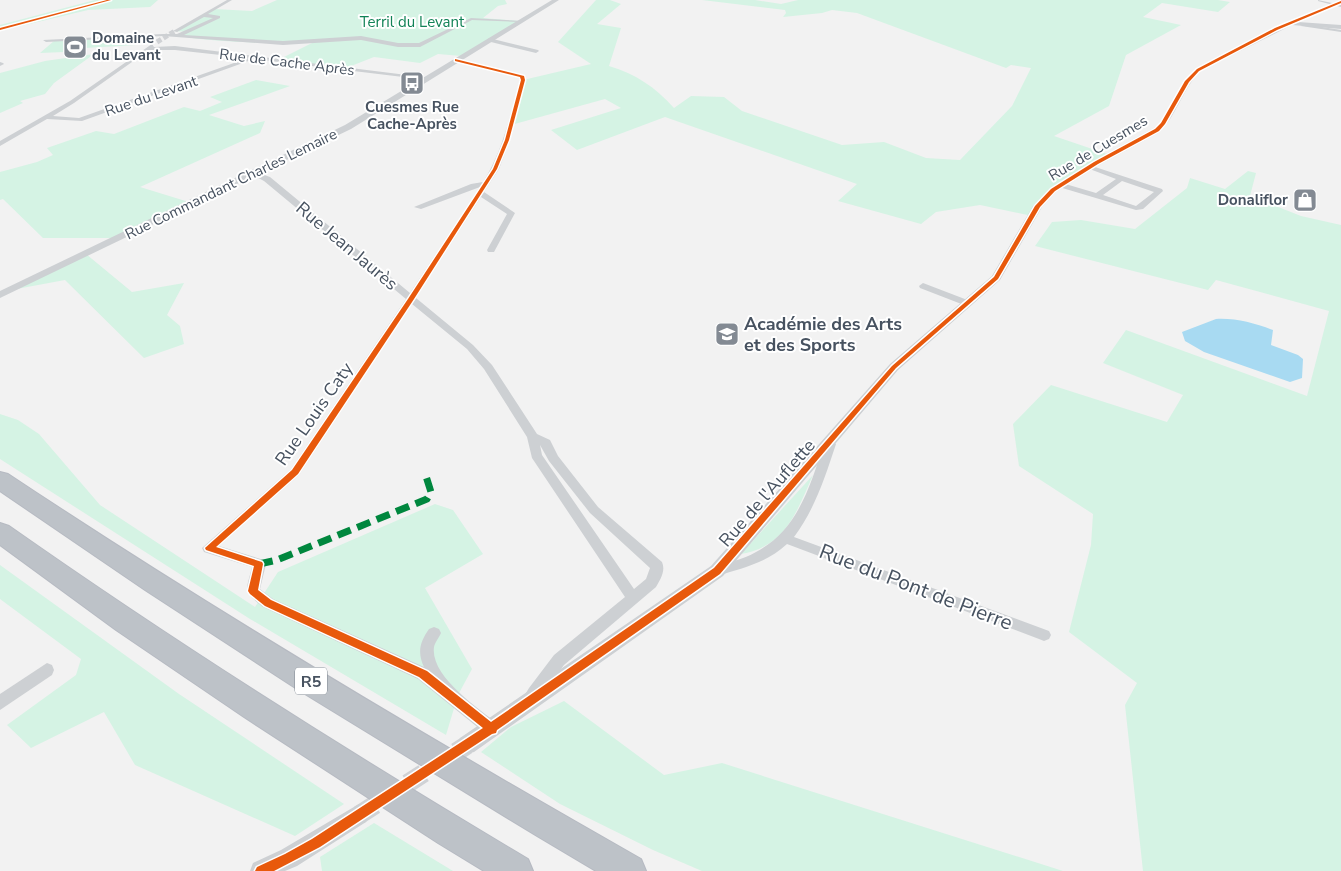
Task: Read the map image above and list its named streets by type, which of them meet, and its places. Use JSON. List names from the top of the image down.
{
  "streets": {
    "highway": ["R5"],
    "street": [
      "Rue de Cache Après",
      "Rue du Levant",
      "Rue de Cuesmes",
      "Rue Commandant Charles Lemaire",
      "Rue Jean Jaurès",
      "Rue Louis Caty",
      "Rue de l'Auflette",
      "Rue du Pont de Pierre"
    ]
  },
  "crossings": [
    ["Rue de Cache Après", "Rue du Levant"],
    ["Rue de Cache Après", "Rue Commandant Charles Lemaire"],
    ["Rue de Cuesmes", "Rue de l'Auflette"],
    ["Rue Commandant Charles Lemaire", "Rue Jean Jaurès"],
    ["Rue Commandant Charles Lemaire", "Rue Louis Caty"],
    ["Rue Jean Jaurès", "Rue Louis Caty"],
    ["Rue Jean Jaurès", "Rue de l'Auflette"],
    ["Rue Louis Caty", "Rue de l'Auflette"]
  ],
  "parks": ["Terril du Levant"],
  "places": {
    "sports": ["Domaine du Levant"],
    "bus stop": ["Cuesmes Rue Cache-Après"],
    "shop": ["Donaliflor"],
    "school or university": ["Académie des Arts et des Sports"]
  }
}
